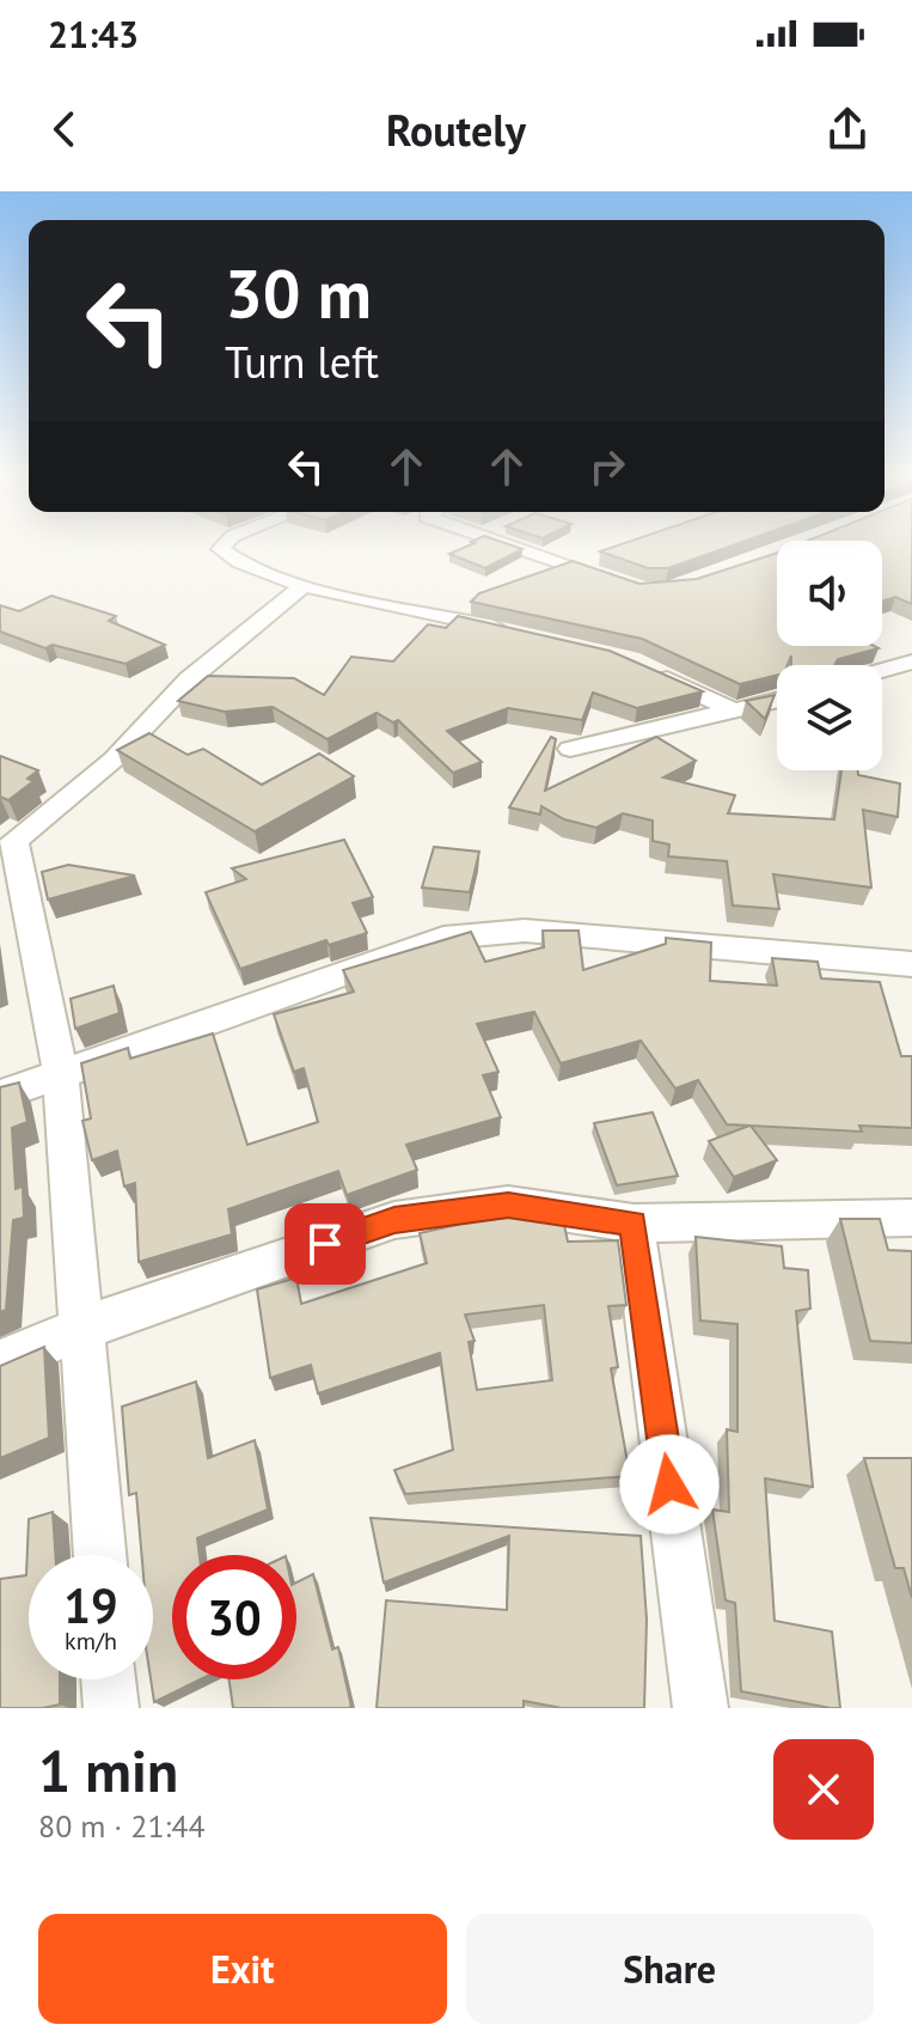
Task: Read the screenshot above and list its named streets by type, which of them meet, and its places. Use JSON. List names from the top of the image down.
{
  "page": {
    "status": "21:43",
    "header": "Routely",
    "turn": ["30 m", "Turn left"],
    "speed": "19 km/h",
    "limit": "30",
    "heading": ["1 min", "80 m · 21:44"],
    "buttons": ["Exit", "Share"]
  }
}
